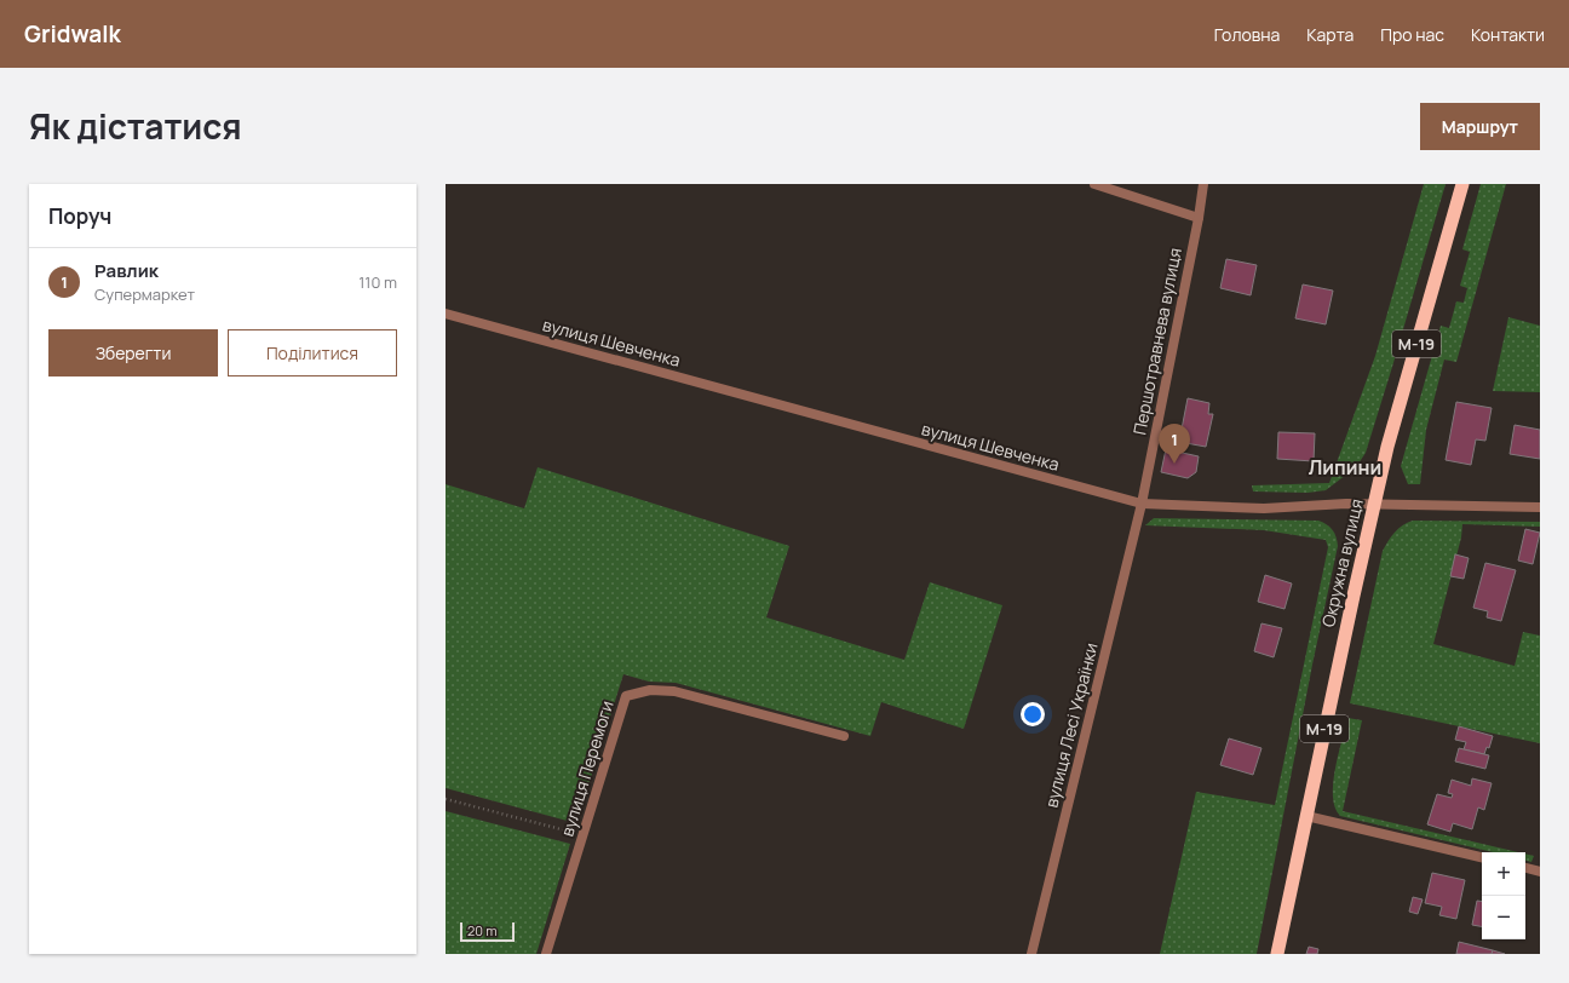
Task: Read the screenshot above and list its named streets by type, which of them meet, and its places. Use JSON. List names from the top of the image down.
{
  "streets": {
    "highway": ["М-19", "Окружна вулиця"],
    "street": [
      "Першотравнева вулиця",
      "вулиця Шевченка",
      "вулиця Лесі Українки",
      "вулиця Перемоги"
    ]
  },
  "crossings": [
    ["Першотравнева вулиця", "вулиця Шевченка"],
    ["Першотравнева вулиця", "вулиця Лесі Українки"],
    ["вулиця Шевченка", "Окружна вулиця"],
    ["вулиця Шевченка", "вулиця Лесі Українки"]
  ],
  "districts": ["Липини"],
  "scale_bar": "20 m",
  "page": {
    "header": "Gridwalk",
    "nav": [
      "Головна",
      "Карта",
      "Про нас",
      "Контакти"
    ],
    "title": "Як дістатися",
    "buttons": [
      "Маршрут",
      ["Зберегти", "Поділитися"]
    ],
    "heading": "Поруч",
    "list": [
      {
        "mark": "1",
        "name": "Равлик",
        "note": "Супермаркет",
        "value": "110 m"
      }
    ],
    "pins": "1",
    "map_buttons": ["+", "−"],
    "scale": "20 m"
  }
}
